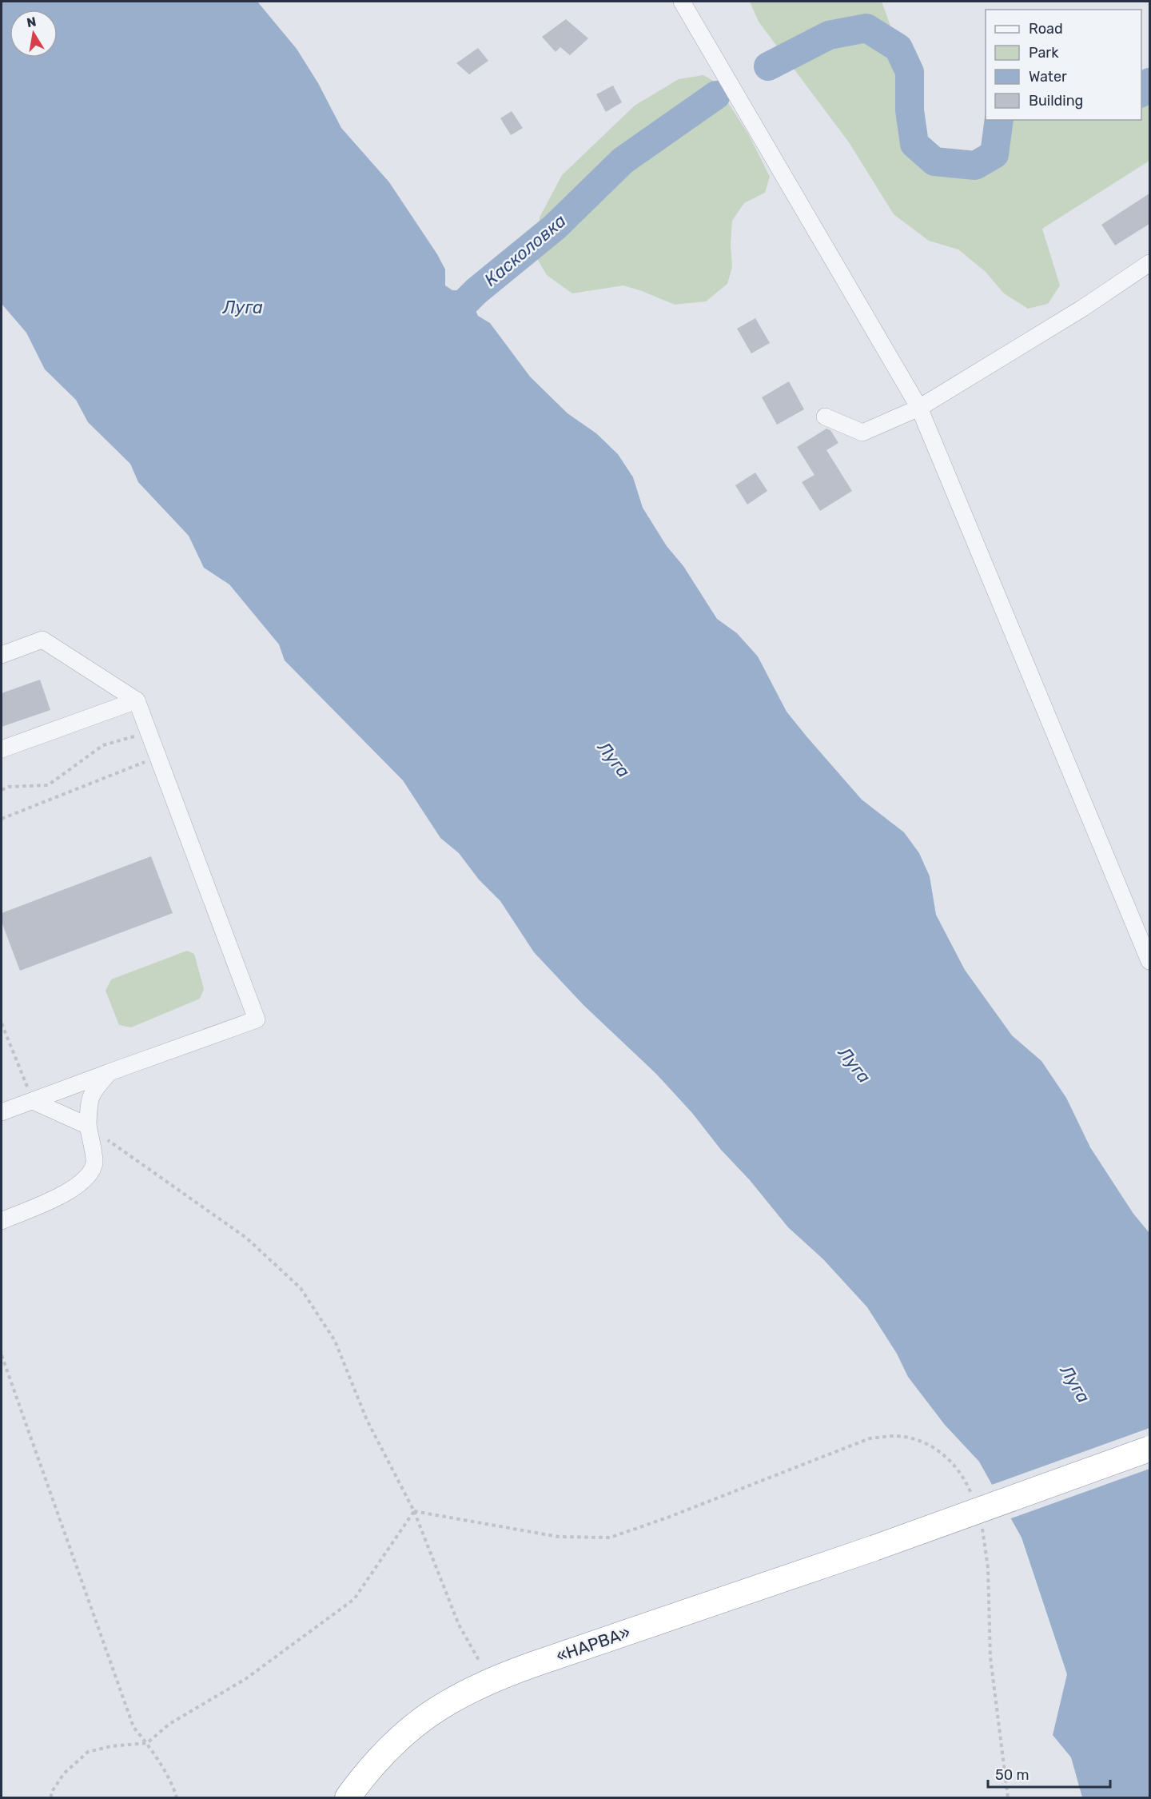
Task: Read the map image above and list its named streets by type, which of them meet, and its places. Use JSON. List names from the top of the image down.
{
  "streets": {
    "highway": ["«НАРВА»"]
  },
  "water": ["Касколовка", "Луга"],
  "legend": [
    "Road",
    "Park",
    "Water",
    "Building"
  ],
  "scale_bar": "50 m",
  "north": "top"
}
